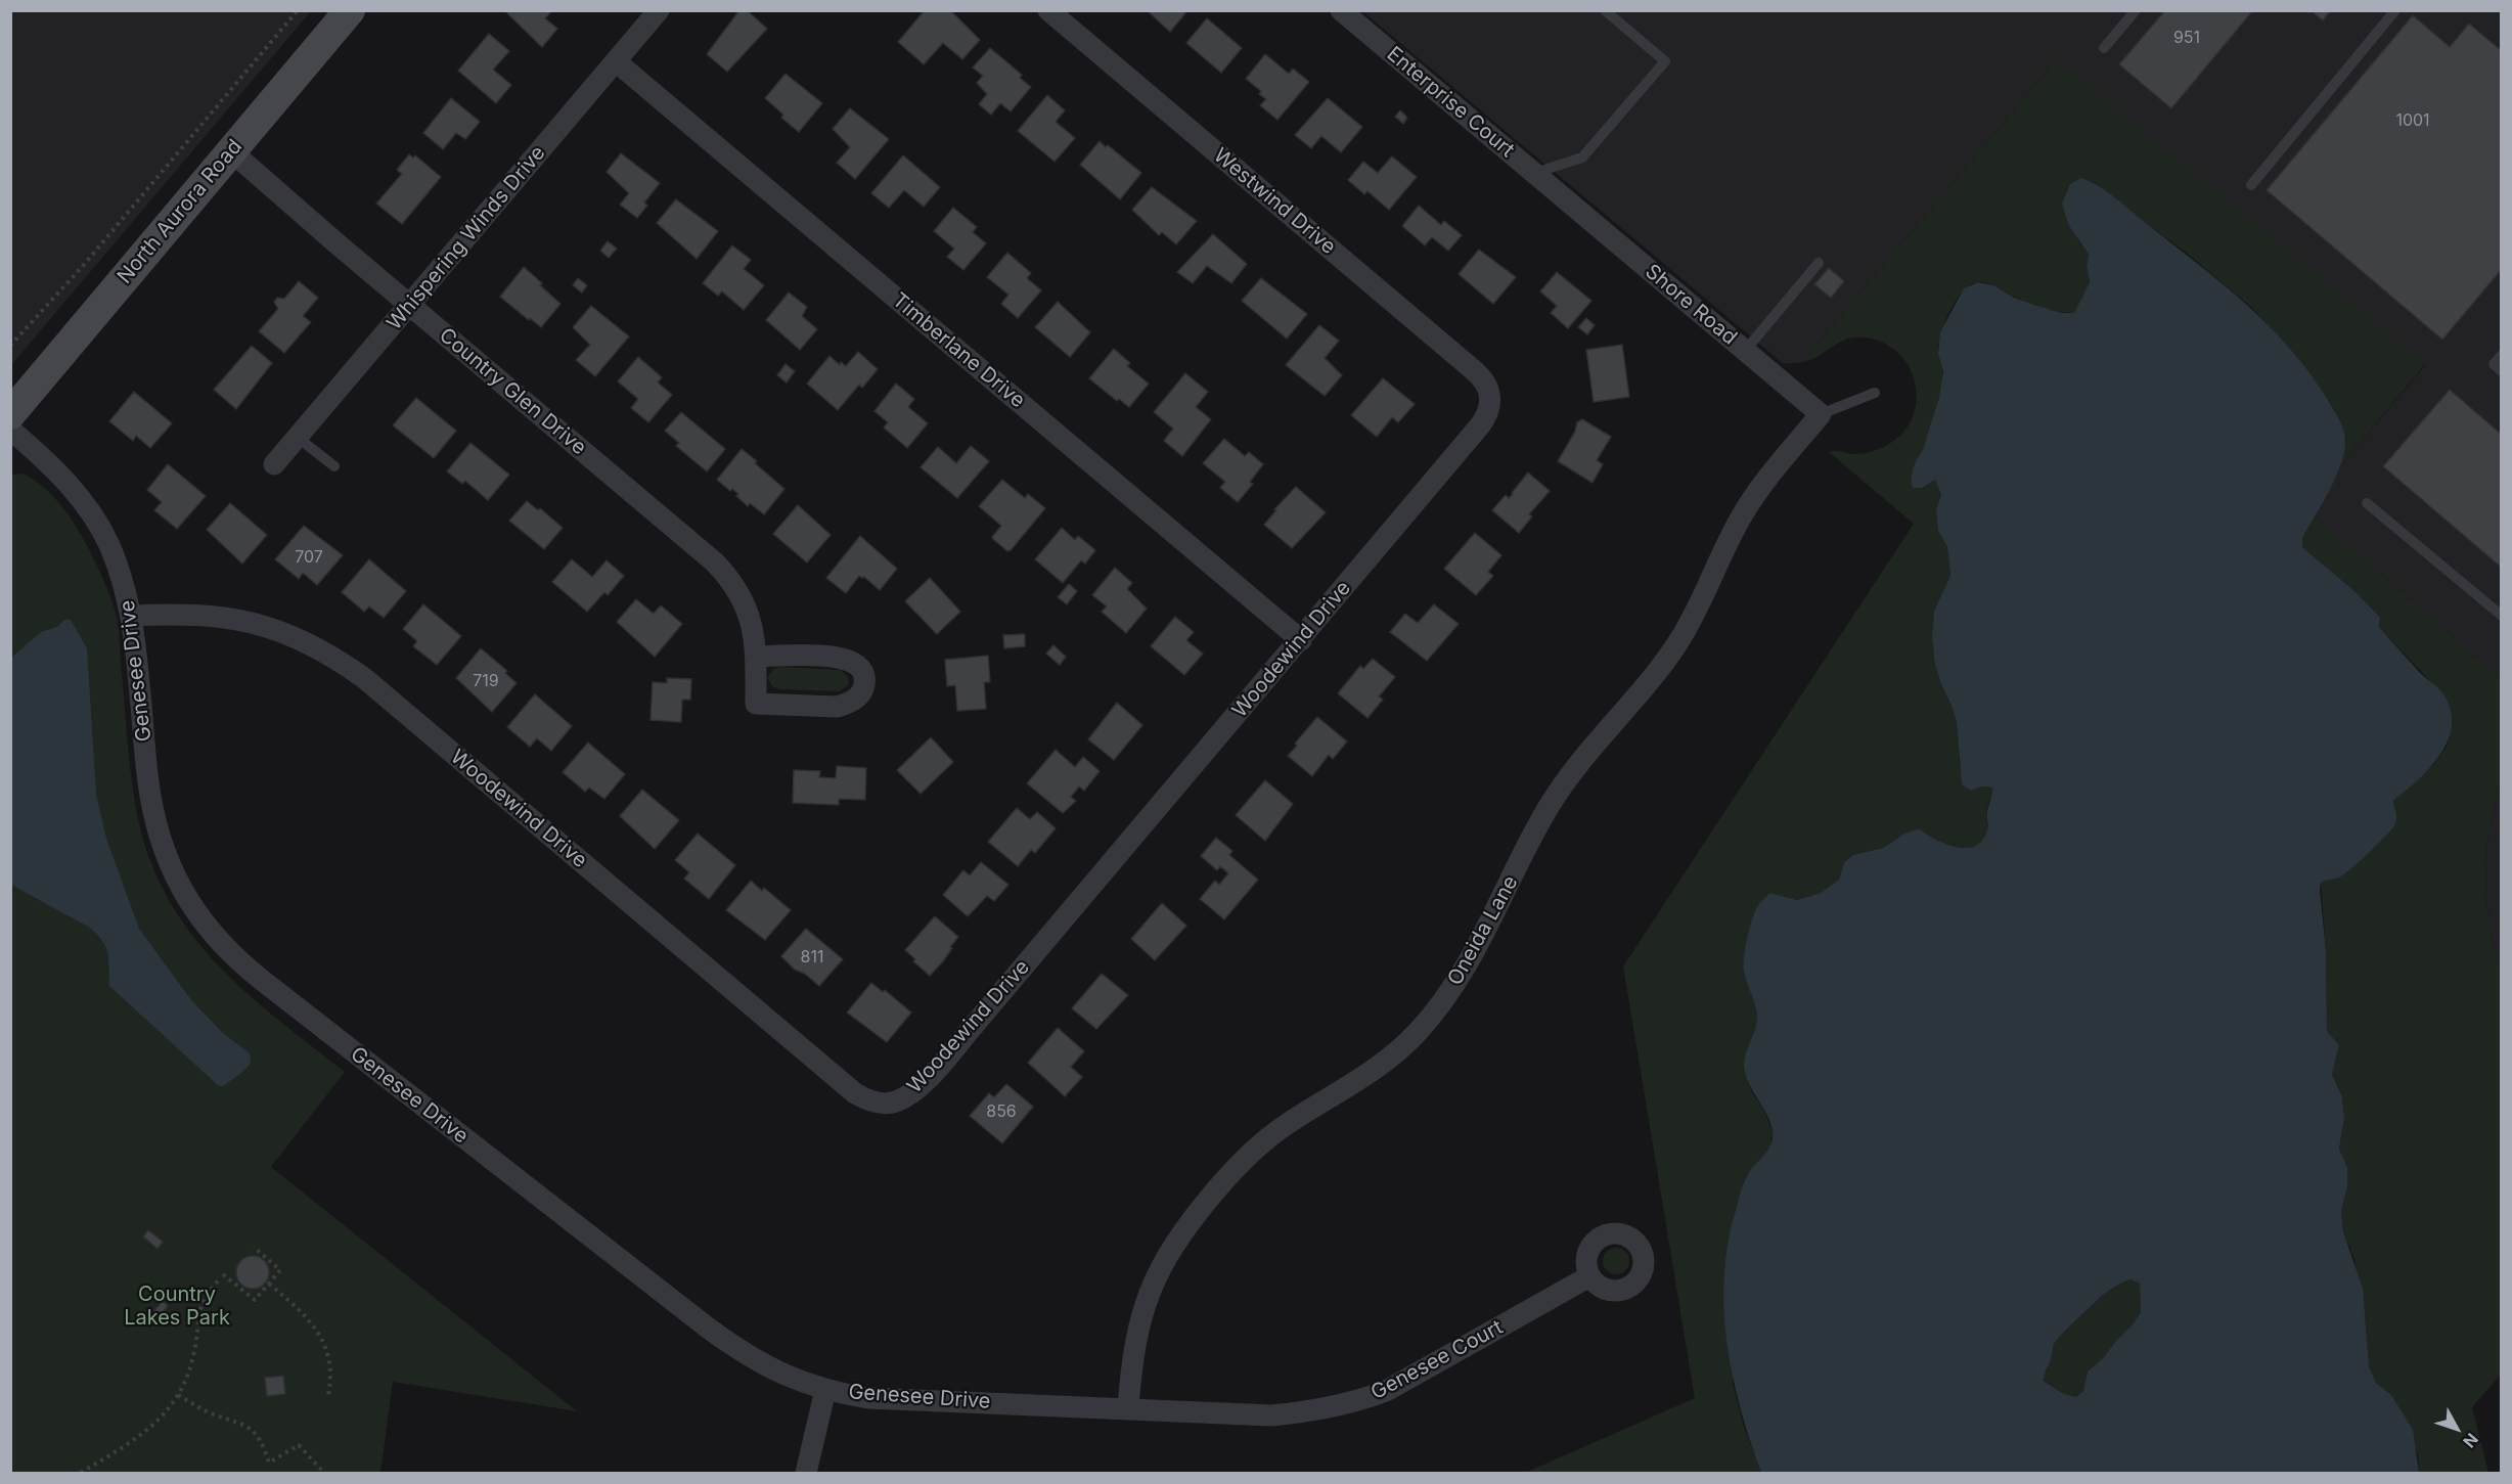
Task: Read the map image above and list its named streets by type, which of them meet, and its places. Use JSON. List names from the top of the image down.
{
  "streets": {
    "main road": ["North Aurora Road"],
    "street": [
      "Enterprise Court",
      "Westwind Drive",
      "Whispering Winds Drive",
      "Shore Road",
      "Timberlane Drive",
      "Country Glen Drive",
      "Woodewind Drive",
      "Genesee Drive",
      "Oneida Lane",
      "Genesee Court"
    ]
  },
  "crossings": [
    ["Enterprise Court", "Shore Road"],
    ["Westwind Drive", "Woodewind Drive"],
    ["North Aurora Road", "Country Glen Drive"],
    ["Whispering Winds Drive", "Timberlane Drive"],
    ["Whispering Winds Drive", "Country Glen Drive"],
    ["Shore Road", "Oneida Lane"],
    ["Timberlane Drive", "Woodewind Drive"],
    ["Woodewind Drive", "Genesee Drive"],
    ["Genesee Drive", "Oneida Lane"],
    ["Genesee Drive", "Genesee Court"],
    ["Oneida Lane", "Genesee Court"]
  ],
  "parks": ["Country Lakes Park"],
  "house_numbers": [
    "951",
    "1001",
    "707",
    "719",
    "811",
    "856"
  ],
  "north": "bottom right"
}
